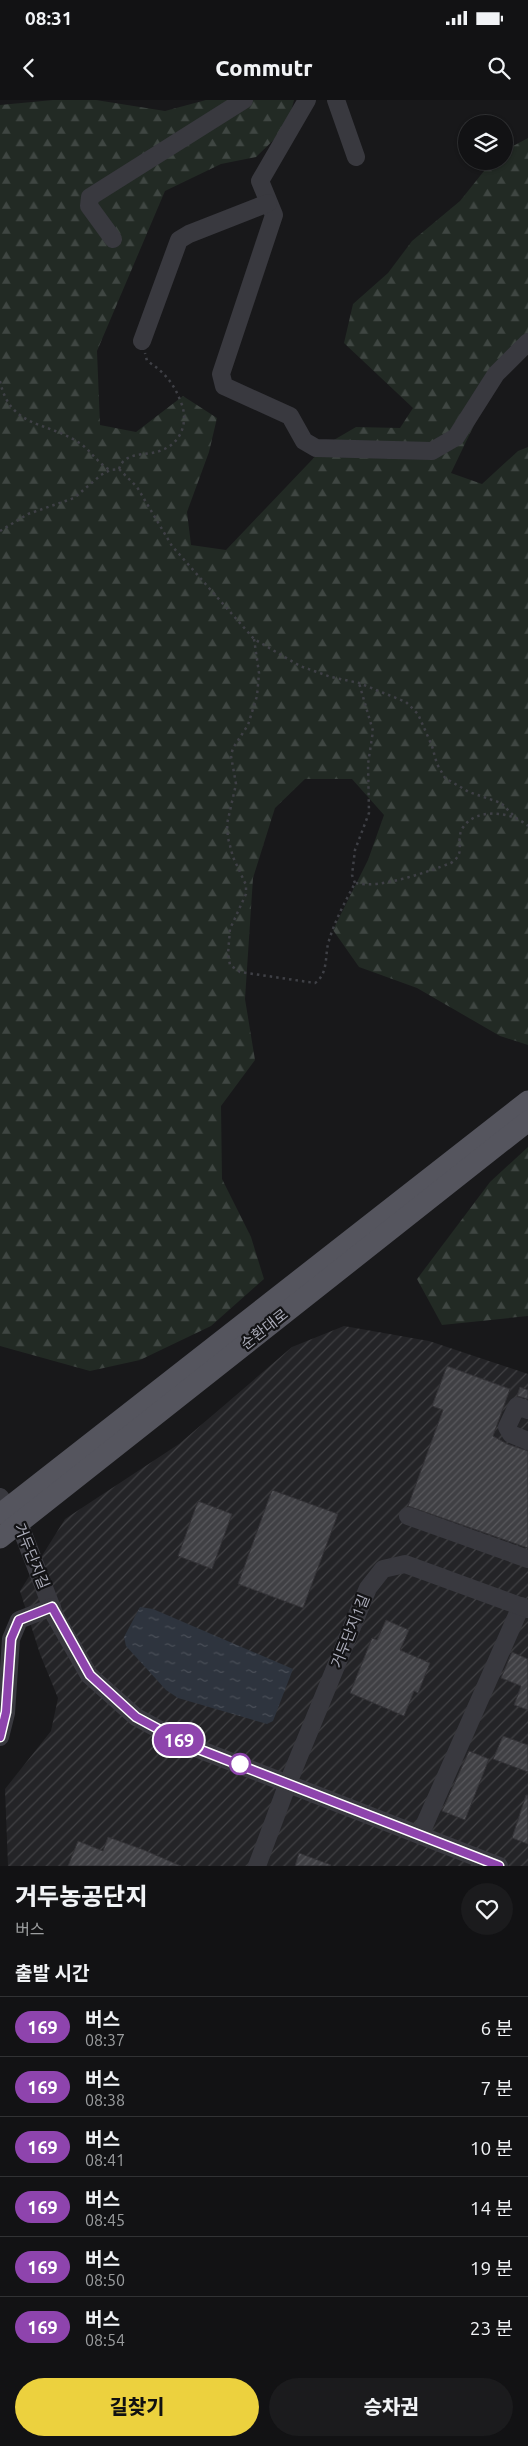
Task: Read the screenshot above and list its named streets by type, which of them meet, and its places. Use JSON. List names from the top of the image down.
{
  "streets": {
    "main road": ["순환대로"],
    "street": ["거두단지길", "거두단지1길"]
  },
  "crossings": [
    ["순환대로", "거두단지길"],
    ["거두단지길", "거두단지1길"]
  ],
  "lines": ["bus line 169"],
  "page": {
    "status": "08:31",
    "header": "Commutr",
    "on_map": "169",
    "heading": [
      ["거두농공단지", "버스"],
      "출발 시간"
    ],
    "list": [
      {
        "mark": "169",
        "name": "버스",
        "note": "08:37",
        "value": "6 분"
      },
      {
        "mark": "169",
        "name": "버스",
        "note": "08:38",
        "value": "7 분"
      },
      {
        "mark": "169",
        "name": "버스",
        "note": "08:41",
        "value": "10 분"
      },
      {
        "mark": "169",
        "name": "버스",
        "note": "08:45",
        "value": "14 분"
      },
      {
        "mark": "169",
        "name": "버스",
        "note": "08:50",
        "value": "19 분"
      },
      {
        "mark": "169",
        "name": "버스",
        "note": "08:54",
        "value": "23 분"
      }
    ],
    "buttons": ["길찾기", "승차권"]
  }
}
